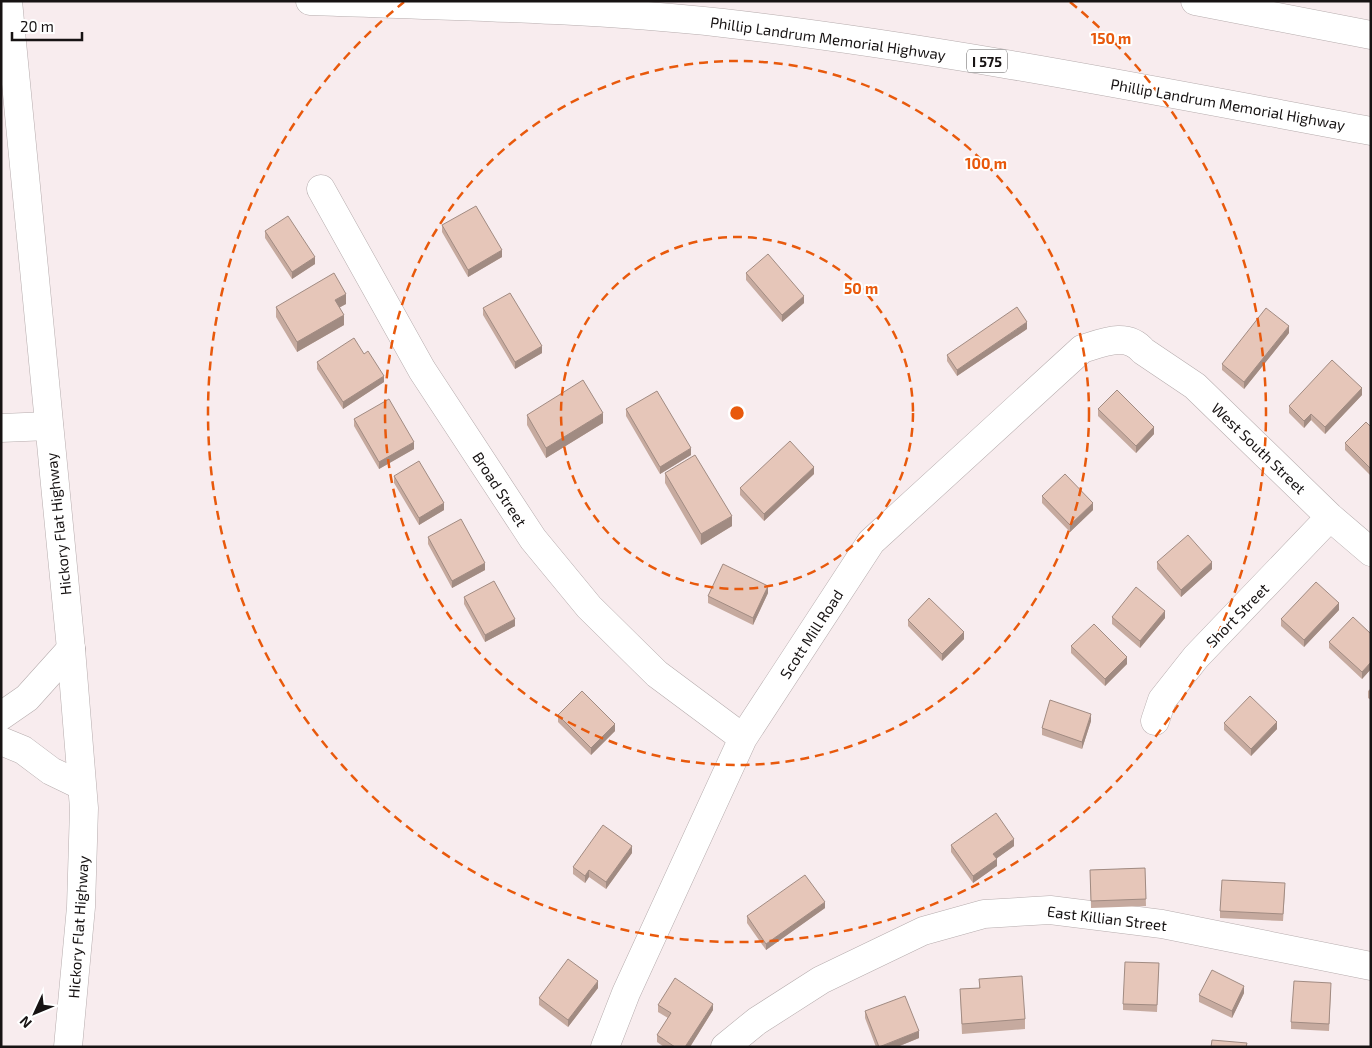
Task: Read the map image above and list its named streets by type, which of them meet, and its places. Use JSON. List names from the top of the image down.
{
  "streets": {
    "main road": [
      "Phillip Landrum Memorial Highway",
      "I 575",
      "West South Street",
      "Broad Street",
      "Hickory Flat Highway",
      "Short Street",
      "Scott Mill Road",
      "East Killian Street"
    ]
  },
  "crossings": [
    ["West South Street", "Short Street"],
    ["West South Street", "Scott Mill Road"],
    ["Broad Street", "Scott Mill Road"]
  ],
  "scale_bar": "20 m",
  "north": "bottom left",
  "rings": ["150 m", "100 m", "50 m"]
}
